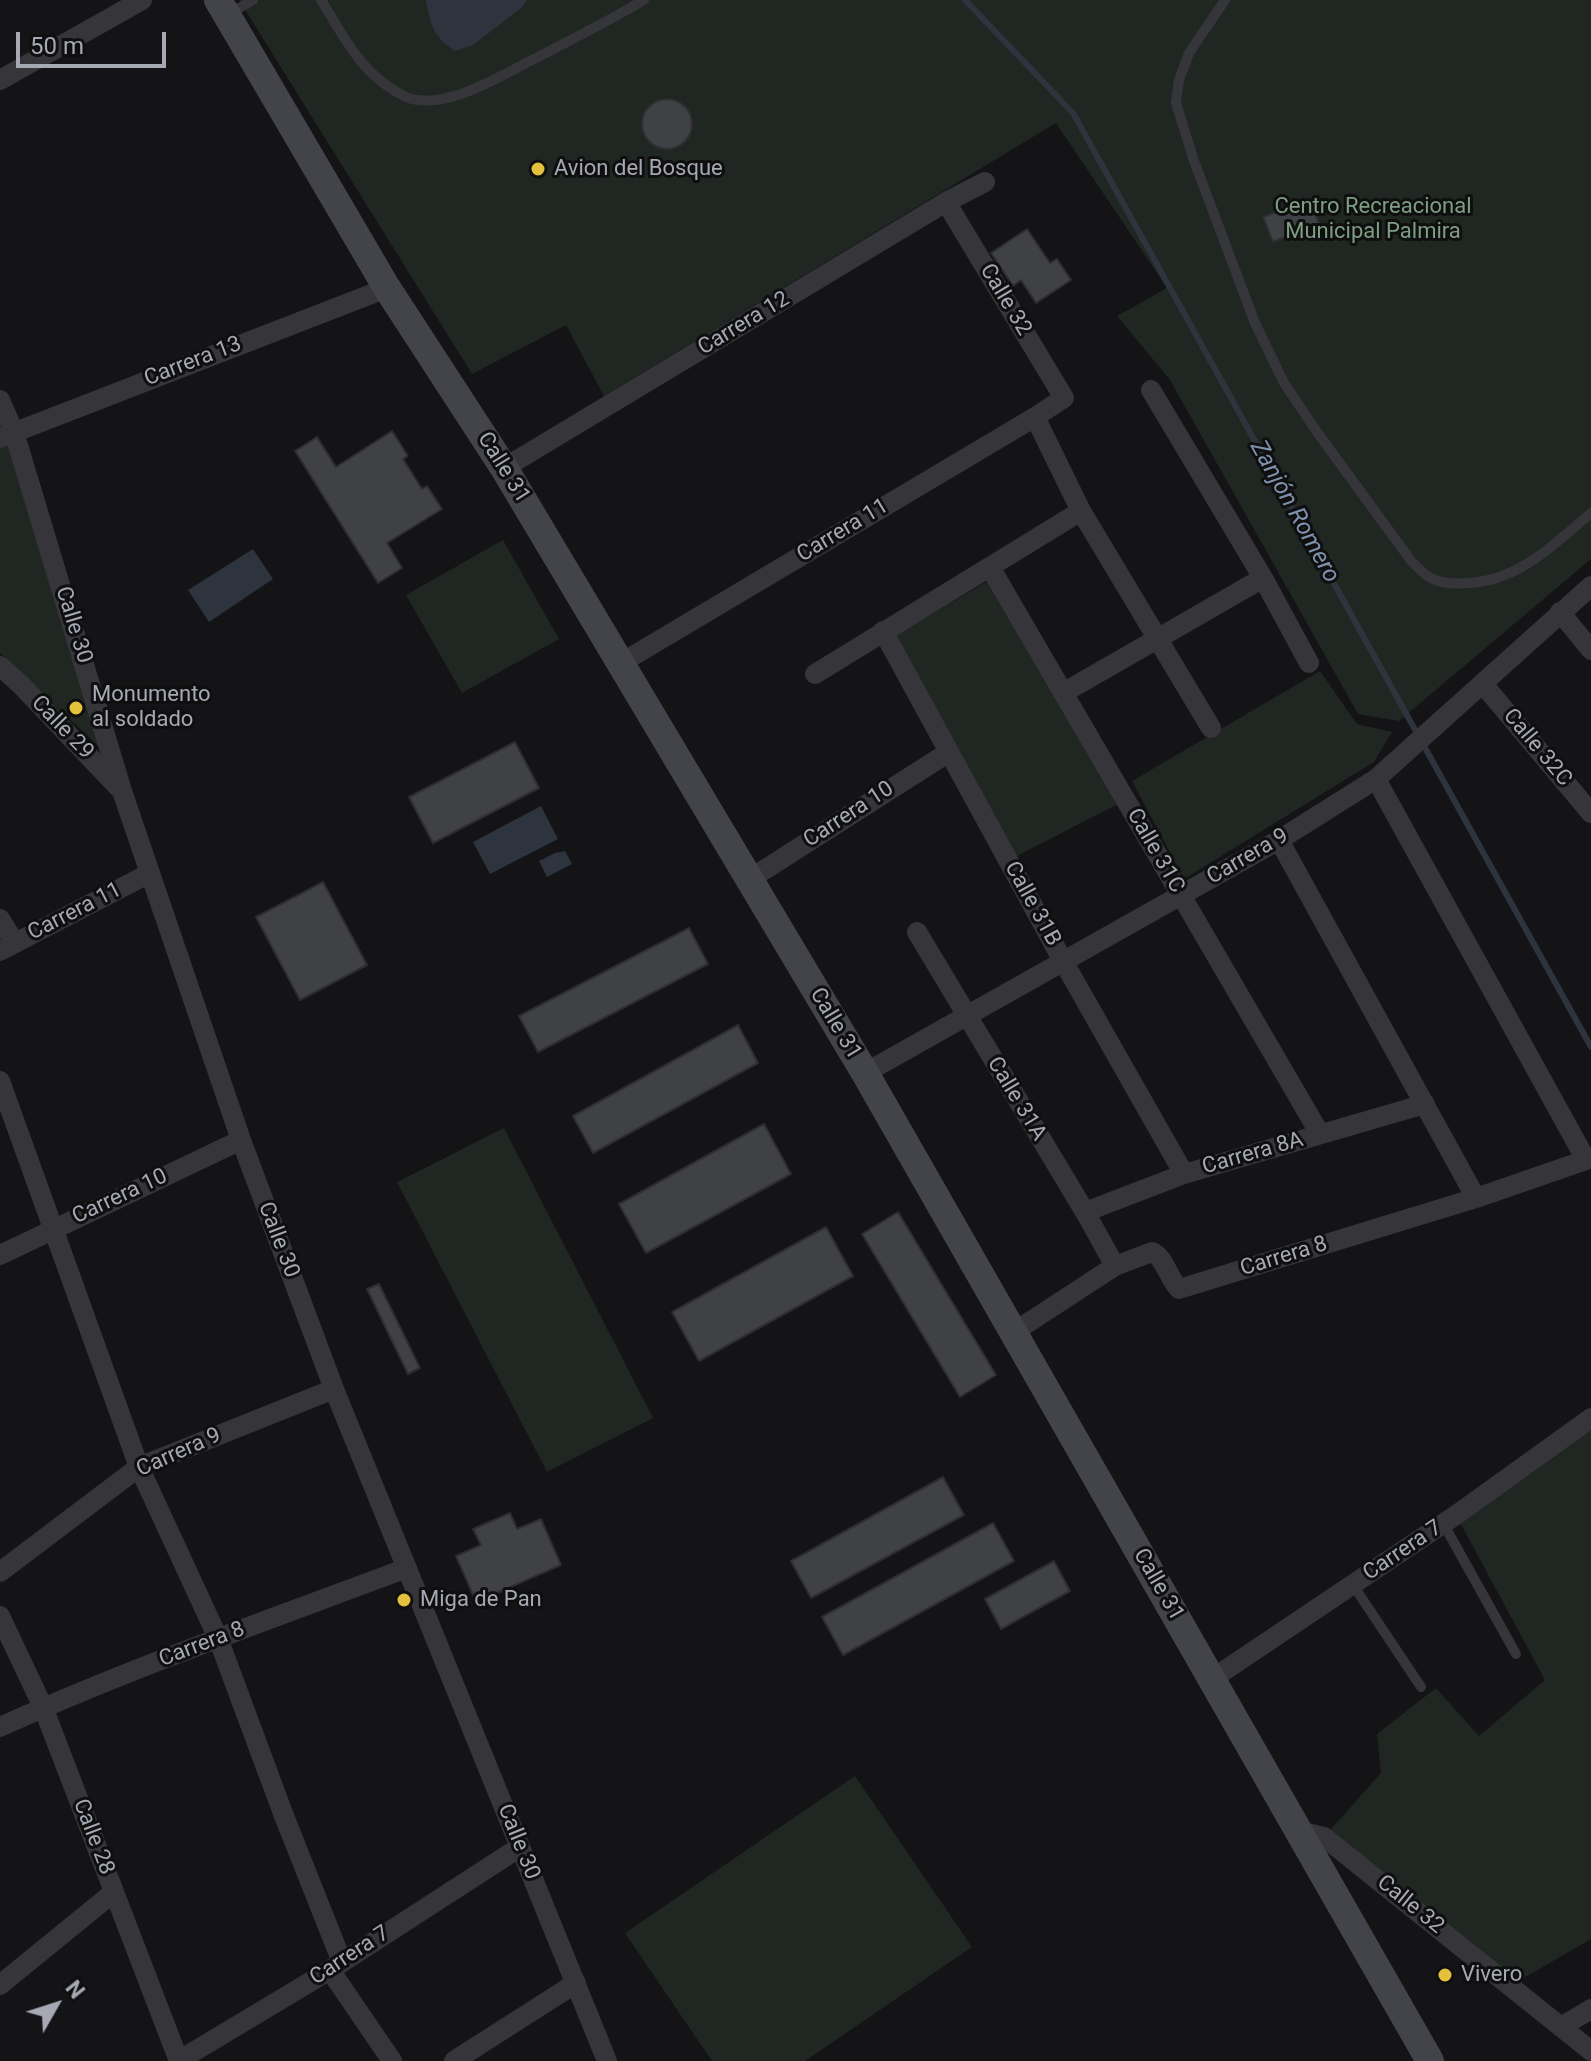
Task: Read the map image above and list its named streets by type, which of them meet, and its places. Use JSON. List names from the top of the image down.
{
  "streets": {
    "main road": ["Calle 31"],
    "street": [
      "Calle 32",
      "Carrera 12",
      "Carrera 13",
      "Carrera 11",
      "Calle 30",
      "Calle 29",
      "Calle 32C",
      "Carrera 10",
      "Calle 31C",
      "Carrera 9",
      "Calle 31B",
      "Calle 31A",
      "Carrera 8A",
      "Carrera 8",
      "Carrera 7",
      "Calle 28"
    ]
  },
  "crossings": [
    ["Calle 32", "Carrera 12"],
    ["Calle 32", "Calle 31"],
    ["Calle 32", "Carrera 11"],
    ["Carrera 12", "Calle 31"],
    ["Carrera 13", "Calle 31"],
    ["Carrera 13", "Calle 30"],
    ["Calle 31", "Carrera 11"],
    ["Calle 31", "Carrera 10"],
    ["Calle 31", "Carrera 9"],
    ["Calle 31", "Carrera 8"],
    ["Calle 31", "Carrera 7"],
    ["Carrera 11", "Calle 30"],
    ["Calle 30", "Calle 29"],
    ["Calle 30", "Carrera 10"],
    ["Calle 30", "Carrera 9"],
    ["Calle 30", "Carrera 8"],
    ["Calle 30", "Carrera 7"],
    ["Calle 32C", "Carrera 9"],
    ["Carrera 10", "Calle 31B"],
    ["Calle 31C", "Carrera 9"],
    ["Calle 31C", "Carrera 8A"],
    ["Carrera 9", "Calle 31B"],
    ["Carrera 9", "Calle 31A"],
    ["Carrera 9", "Carrera 8"],
    ["Calle 31B", "Carrera 8A"],
    ["Calle 31A", "Carrera 8A"],
    ["Calle 31A", "Carrera 8"],
    ["Carrera 8", "Calle 28"],
    ["Carrera 7", "Calle 28"]
  ],
  "water": ["Zanjón Romero"],
  "parks": ["Centro Recreacional Municipal Palmira"],
  "places": [
    "Avion del Bosque",
    "Monumento al soldado",
    "Miga de Pan",
    "Vivero"
  ],
  "scale_bar": "50 m",
  "north": "top right"
}
